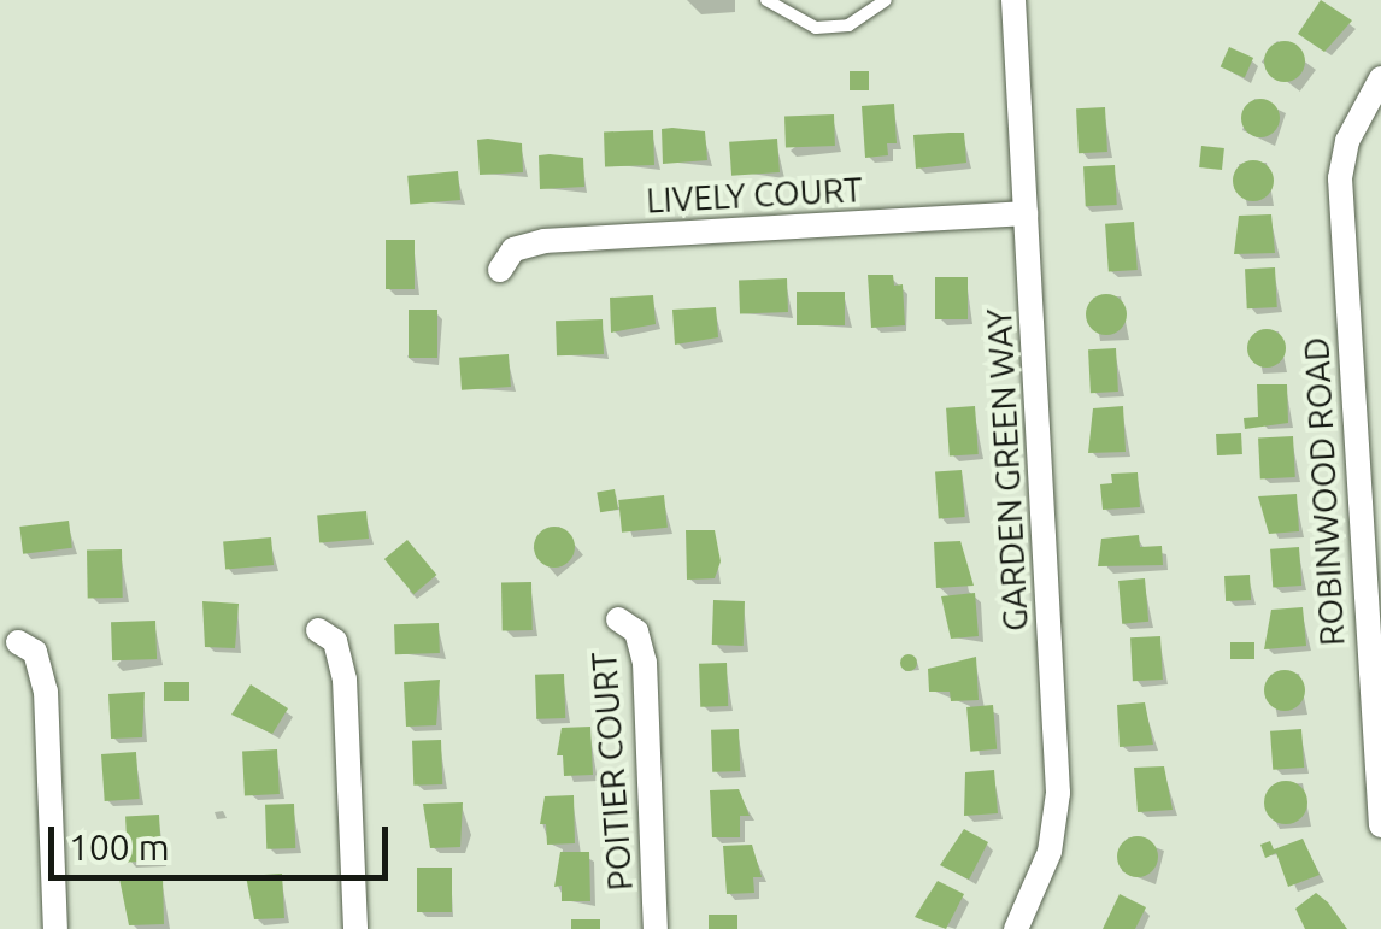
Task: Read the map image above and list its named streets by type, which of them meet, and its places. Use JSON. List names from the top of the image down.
{
  "streets": {
    "street": [
      "LIVELY COURT",
      "GARDEN GREEN WAY",
      "ROBINWOOD ROAD",
      "POITIER COURT"
    ]
  },
  "crossings": [
    ["LIVELY COURT", "GARDEN GREEN WAY"]
  ],
  "scale_bar": "100 m"
}
